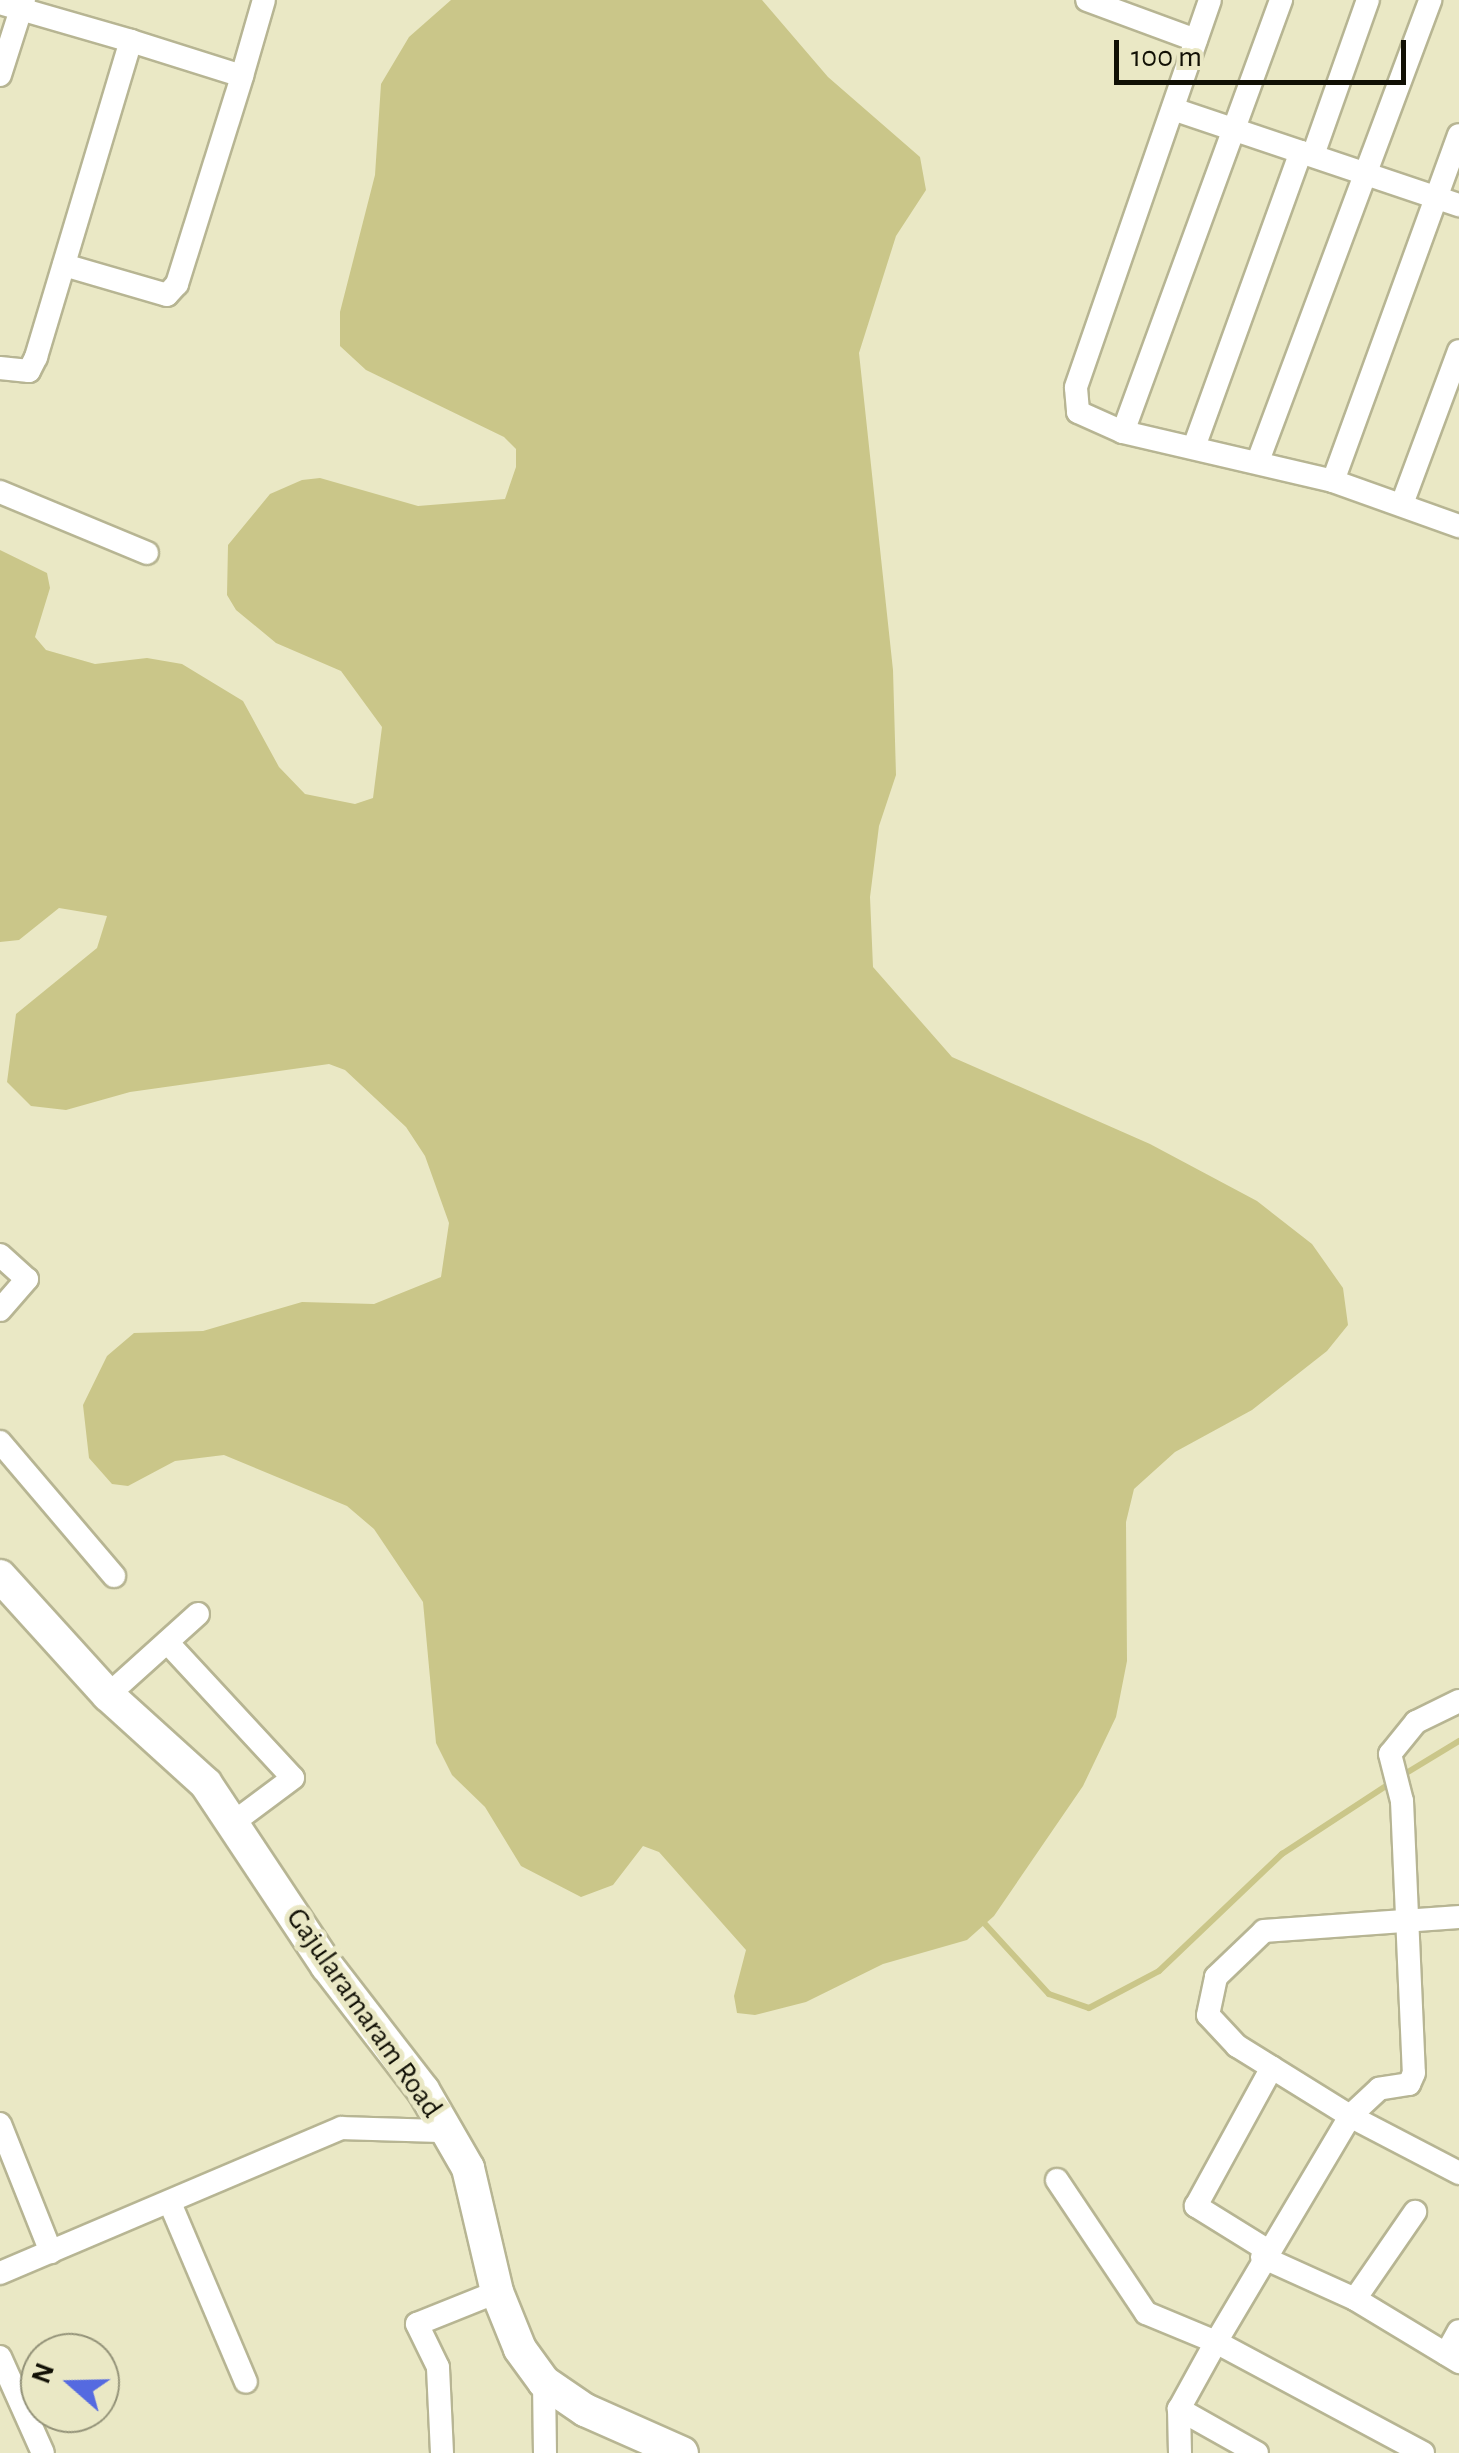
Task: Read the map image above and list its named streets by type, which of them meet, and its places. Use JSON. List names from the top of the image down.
{
  "streets": {
    "main road": ["Gajularamaram Road"]
  },
  "scale_bar": "100 m",
  "north": "left"
}
